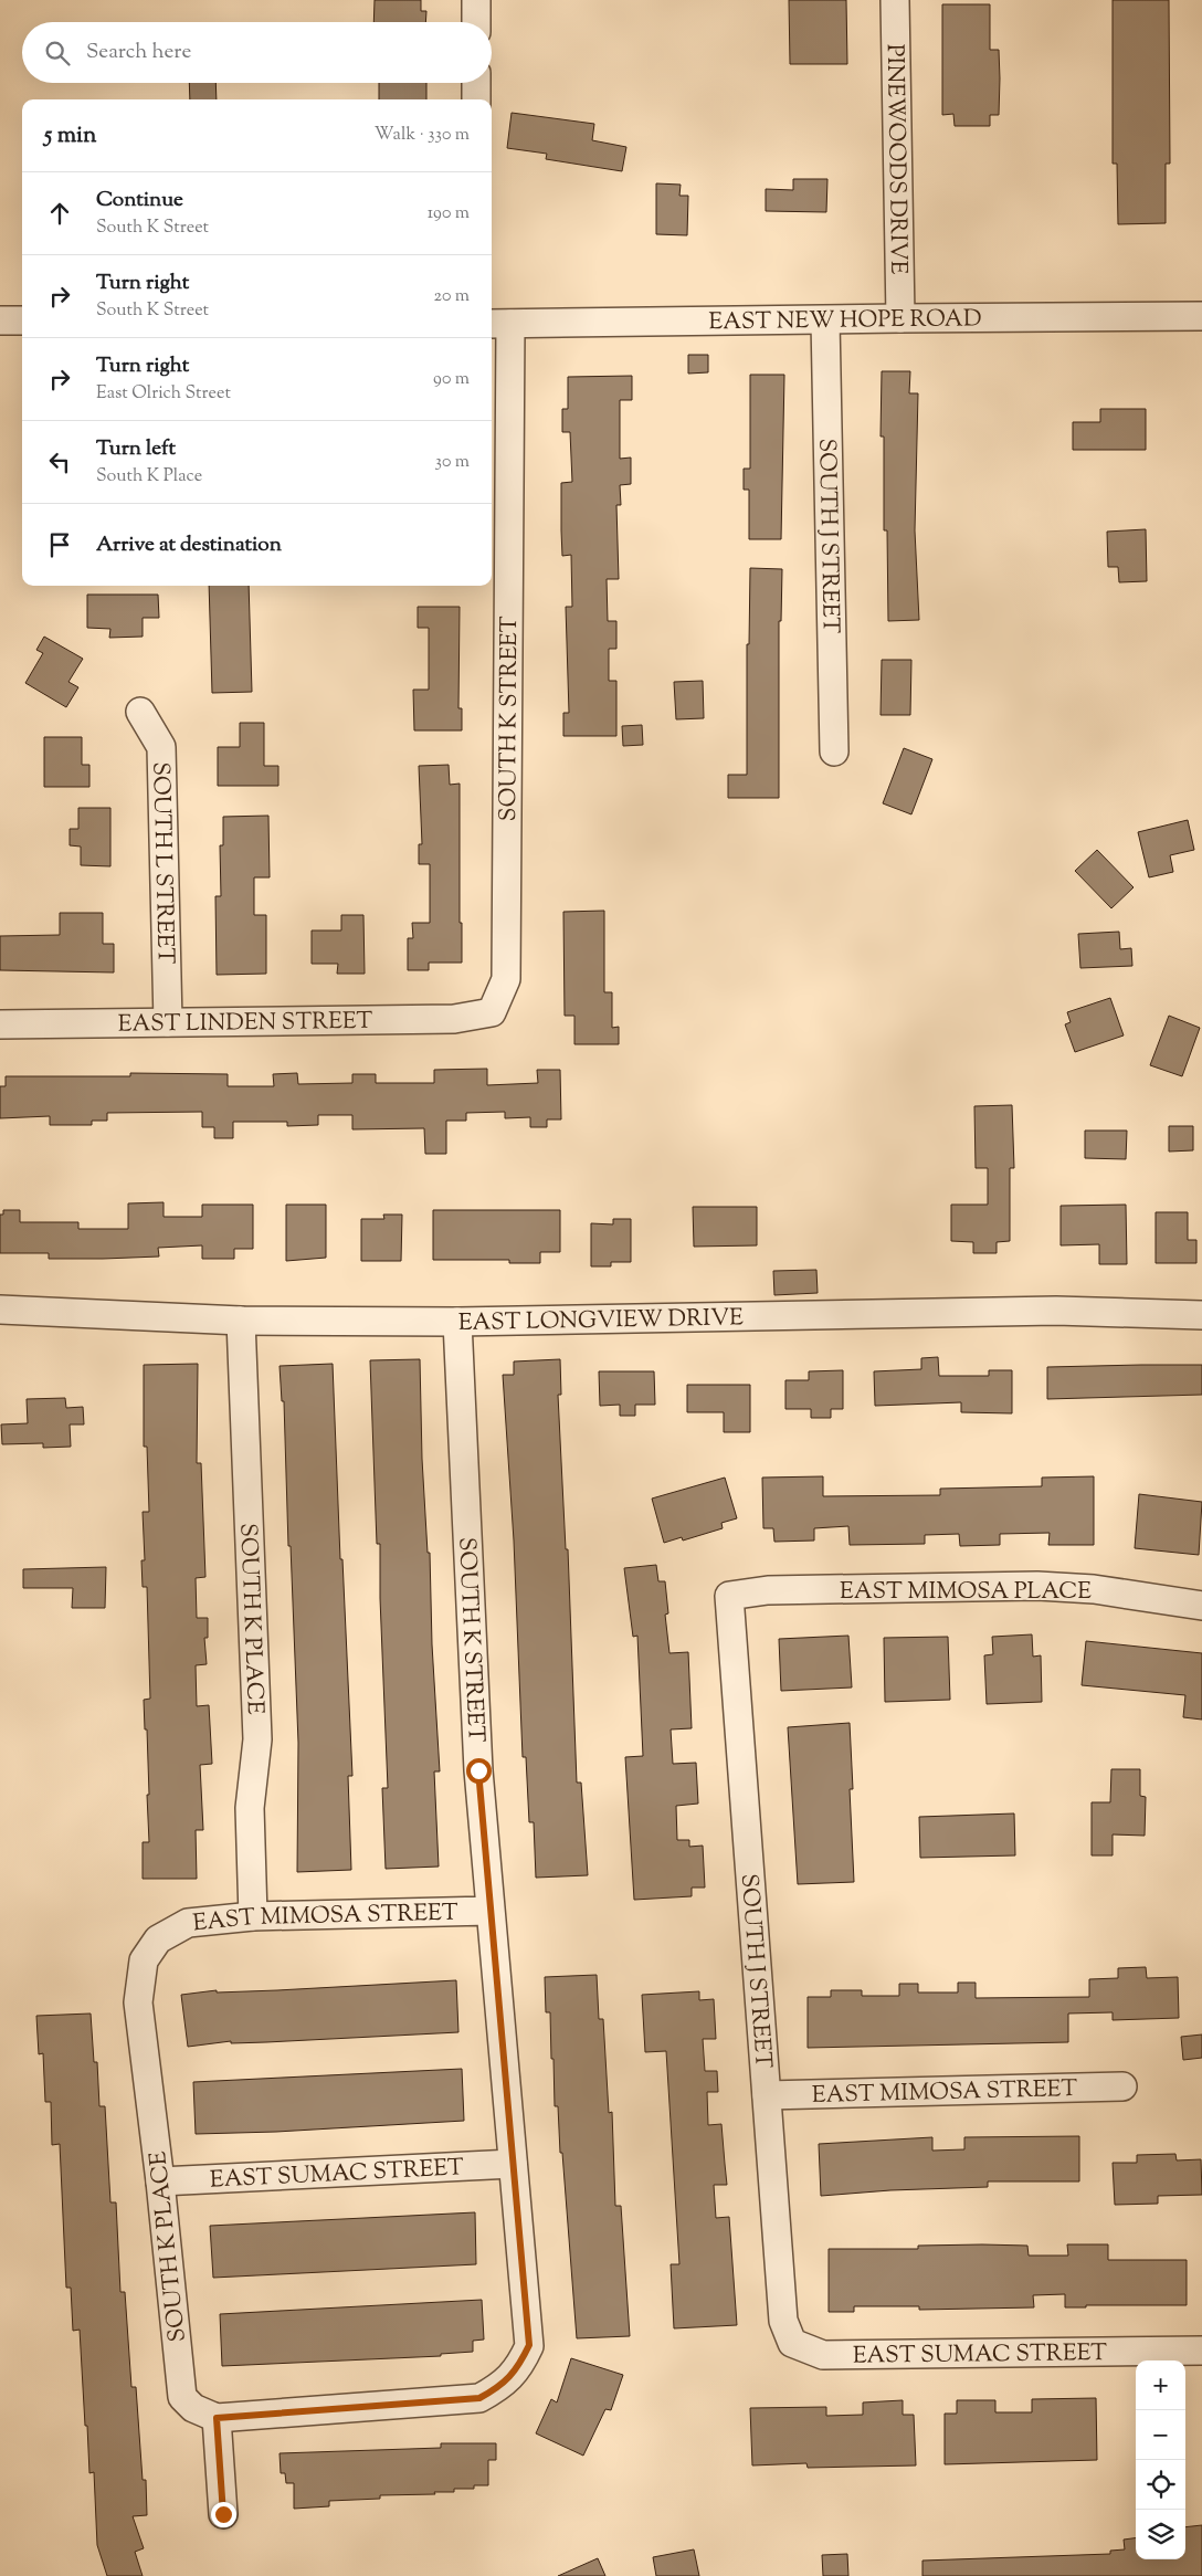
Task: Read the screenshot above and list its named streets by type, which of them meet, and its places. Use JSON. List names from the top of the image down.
{
  "streets": {
    "street": [
      "PINEWOODS DRIVE",
      "EAST NEW HOPE ROAD",
      "SOUTH J STREET",
      "SOUTH K STREET",
      "SOUTH L STREET",
      "EAST LINDEN STREET",
      "EAST LONGVIEW DRIVE",
      "EAST MIMOSA PLACE",
      "SOUTH K PLACE",
      "EAST MIMOSA STREET",
      "EAST SUMAC STREET"
    ]
  },
  "crossings": [
    ["PINEWOODS DRIVE", "EAST NEW HOPE ROAD"],
    ["EAST NEW HOPE ROAD", "SOUTH J STREET"],
    ["EAST NEW HOPE ROAD", "SOUTH K STREET"],
    ["SOUTH J STREET", "EAST MIMOSA PLACE"],
    ["SOUTH J STREET", "EAST MIMOSA STREET"],
    ["SOUTH J STREET", "EAST SUMAC STREET"],
    ["SOUTH K STREET", "EAST LINDEN STREET"],
    ["SOUTH K STREET", "EAST LONGVIEW DRIVE"],
    ["SOUTH K STREET", "SOUTH K PLACE"],
    ["SOUTH K STREET", "EAST MIMOSA STREET"],
    ["SOUTH K STREET", "EAST SUMAC STREET"],
    ["SOUTH L STREET", "EAST LINDEN STREET"],
    ["EAST LONGVIEW DRIVE", "SOUTH K PLACE"],
    ["SOUTH K PLACE", "EAST MIMOSA STREET"],
    ["SOUTH K PLACE", "EAST SUMAC STREET"]
  ],
  "page": {
    "search": "Search here",
    "heading": ["5 min", "Walk · 330 m"],
    "list": [
      ["Continue", "South K Street", "190 m"],
      ["Turn right", "South K Street", "20 m"],
      ["Turn right", "East Olrich Street", "90 m"],
      ["Turn left", "South K Place", "30 m"],
      "Arrive at destination"
    ],
    "map_buttons": ["+", "−"]
  }
}
